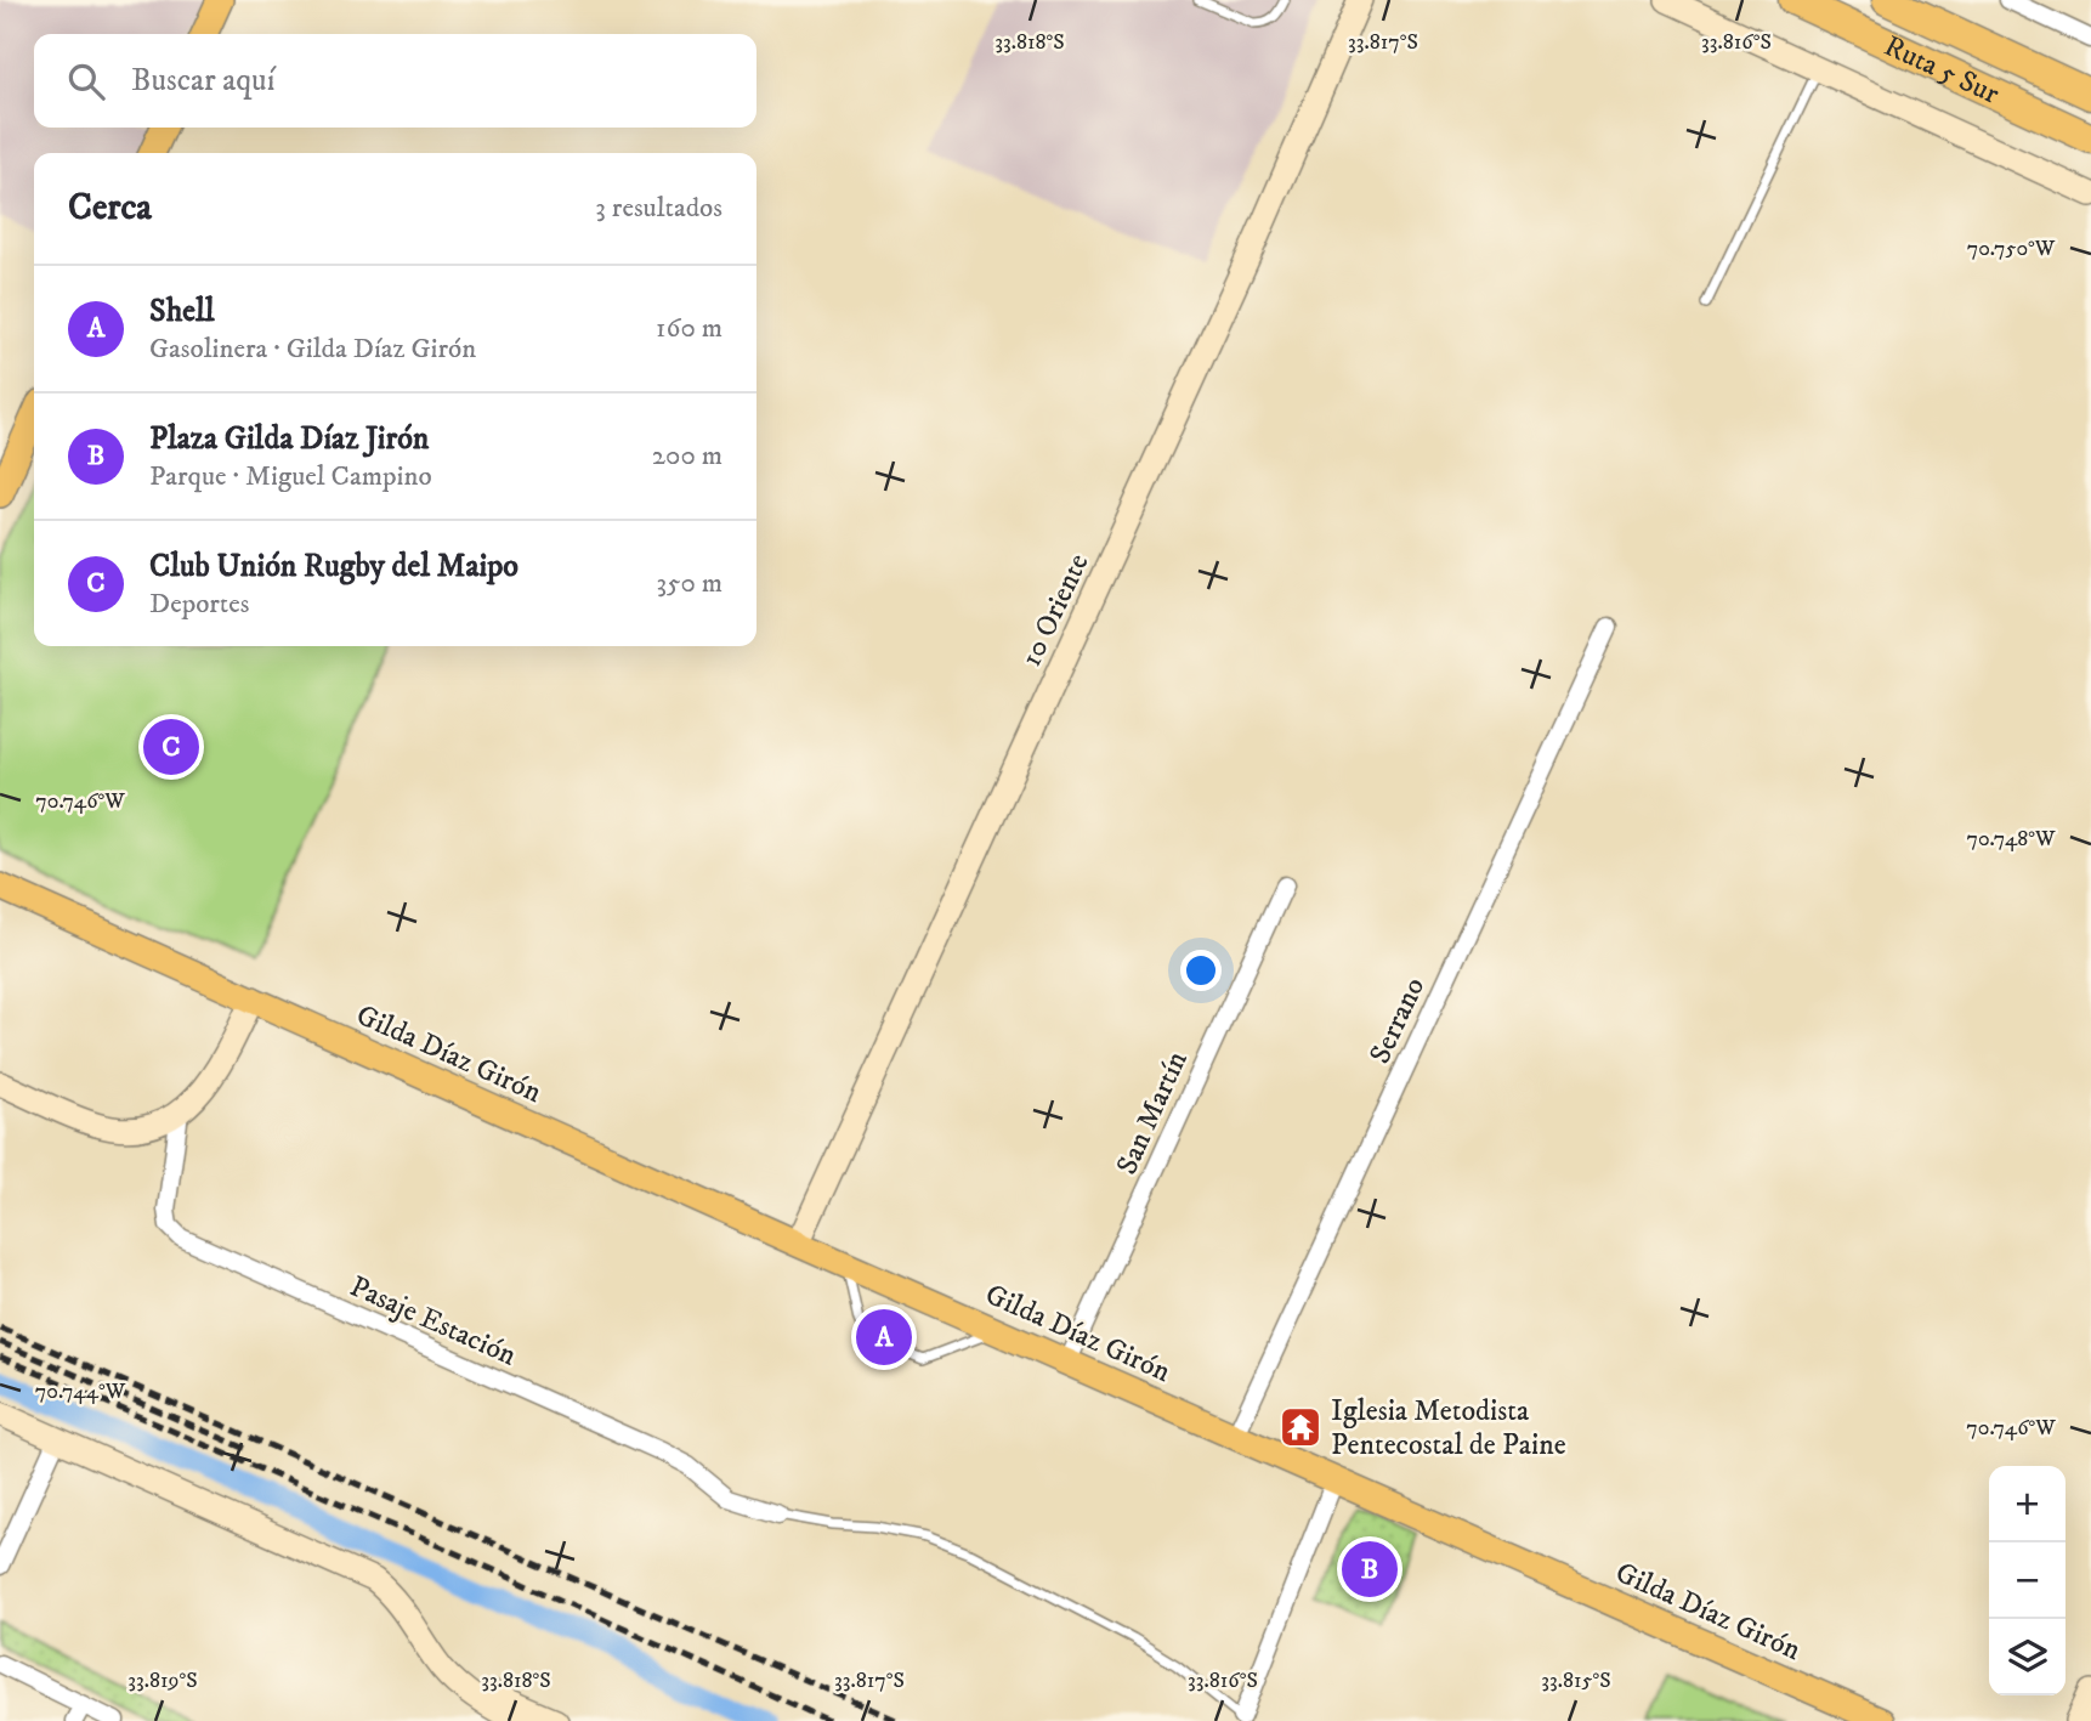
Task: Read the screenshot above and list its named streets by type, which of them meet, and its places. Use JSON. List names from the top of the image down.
{
  "streets": {
    "highway": ["Ruta 5 Sur"],
    "main road": ["Gilda Díaz Girón"],
    "street": [
      "10 Oriente",
      "Serrano",
      "San Martín",
      "Pasaje Estación"
    ]
  },
  "crossings": [
    ["10 Oriente", "Gilda Díaz Girón"],
    ["Serrano", "Gilda Díaz Girón"],
    ["Gilda Díaz Girón", "San Martín"]
  ],
  "places": {
    "temple": ["Iglesia Metodista Pentecostal de Paine"]
  },
  "page": {
    "search": "Buscar aquí",
    "heading": ["Cerca", "3 resultados"],
    "list": [
      {
        "mark": "A",
        "name": "Shell",
        "note": "Gasolinera · Gilda Díaz Girón",
        "value": "160 m"
      },
      {
        "mark": "B",
        "name": "Plaza Gilda Díaz Jirón",
        "note": "Parque · Miguel Campino",
        "value": "200 m"
      },
      {
        "mark": "C",
        "name": "Club Unión Rugby del Maipo",
        "note": "Deportes",
        "value": "350 m"
      }
    ],
    "pins": ["C", "A", "B"],
    "map_buttons": ["+", "−"]
  },
  "coordinates": [
    "33.818°S",
    "33.817°S",
    "33.816°S",
    "70.750°W",
    "70.746°W",
    "70.748°W",
    "70.744°W",
    "33.819°S",
    "33.815°S"
  ]
}
